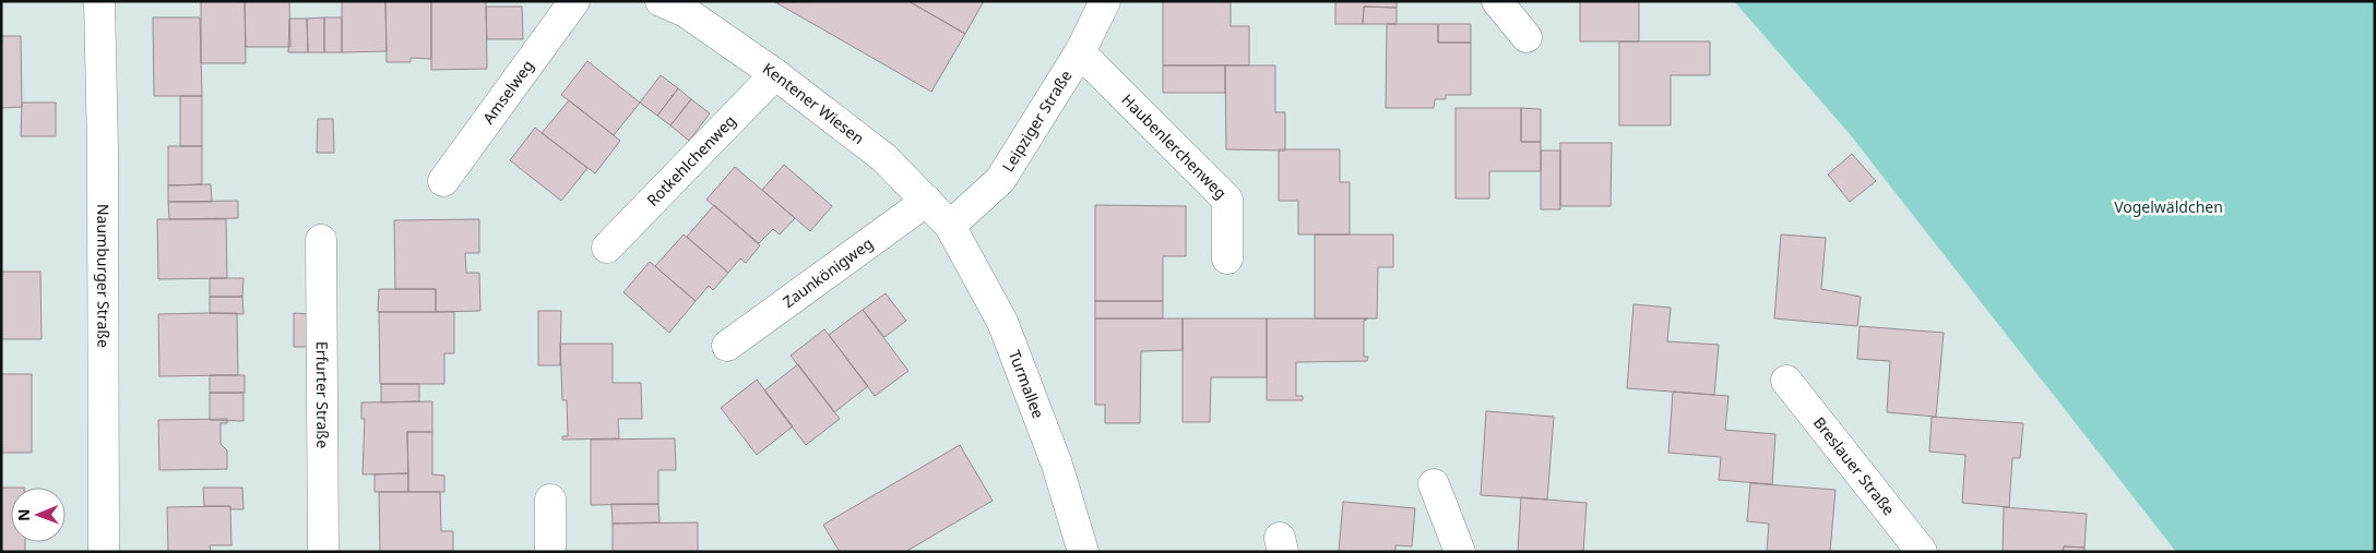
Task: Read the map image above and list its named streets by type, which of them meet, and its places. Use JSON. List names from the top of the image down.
{
  "streets": {
    "street": [
      "Amselweg",
      "Kentener Wiesen",
      "Leipziger Straße",
      "Haubenlerchenweg",
      "Rotkehlchenweg",
      "Zaunkönigweg",
      "Naumburger Straße",
      "Turmallee",
      "Erfurter Straße",
      "Breslauer Straße"
    ]
  },
  "crossings": [
    ["Kentener Wiesen", "Leipziger Straße"],
    ["Kentener Wiesen", "Rotkehlchenweg"],
    ["Kentener Wiesen", "Zaunkönigweg"],
    ["Kentener Wiesen", "Turmallee"],
    ["Leipziger Straße", "Haubenlerchenweg"],
    ["Leipziger Straße", "Turmallee"]
  ],
  "parks": ["Vogelwäldchen"],
  "north": "left"
}
